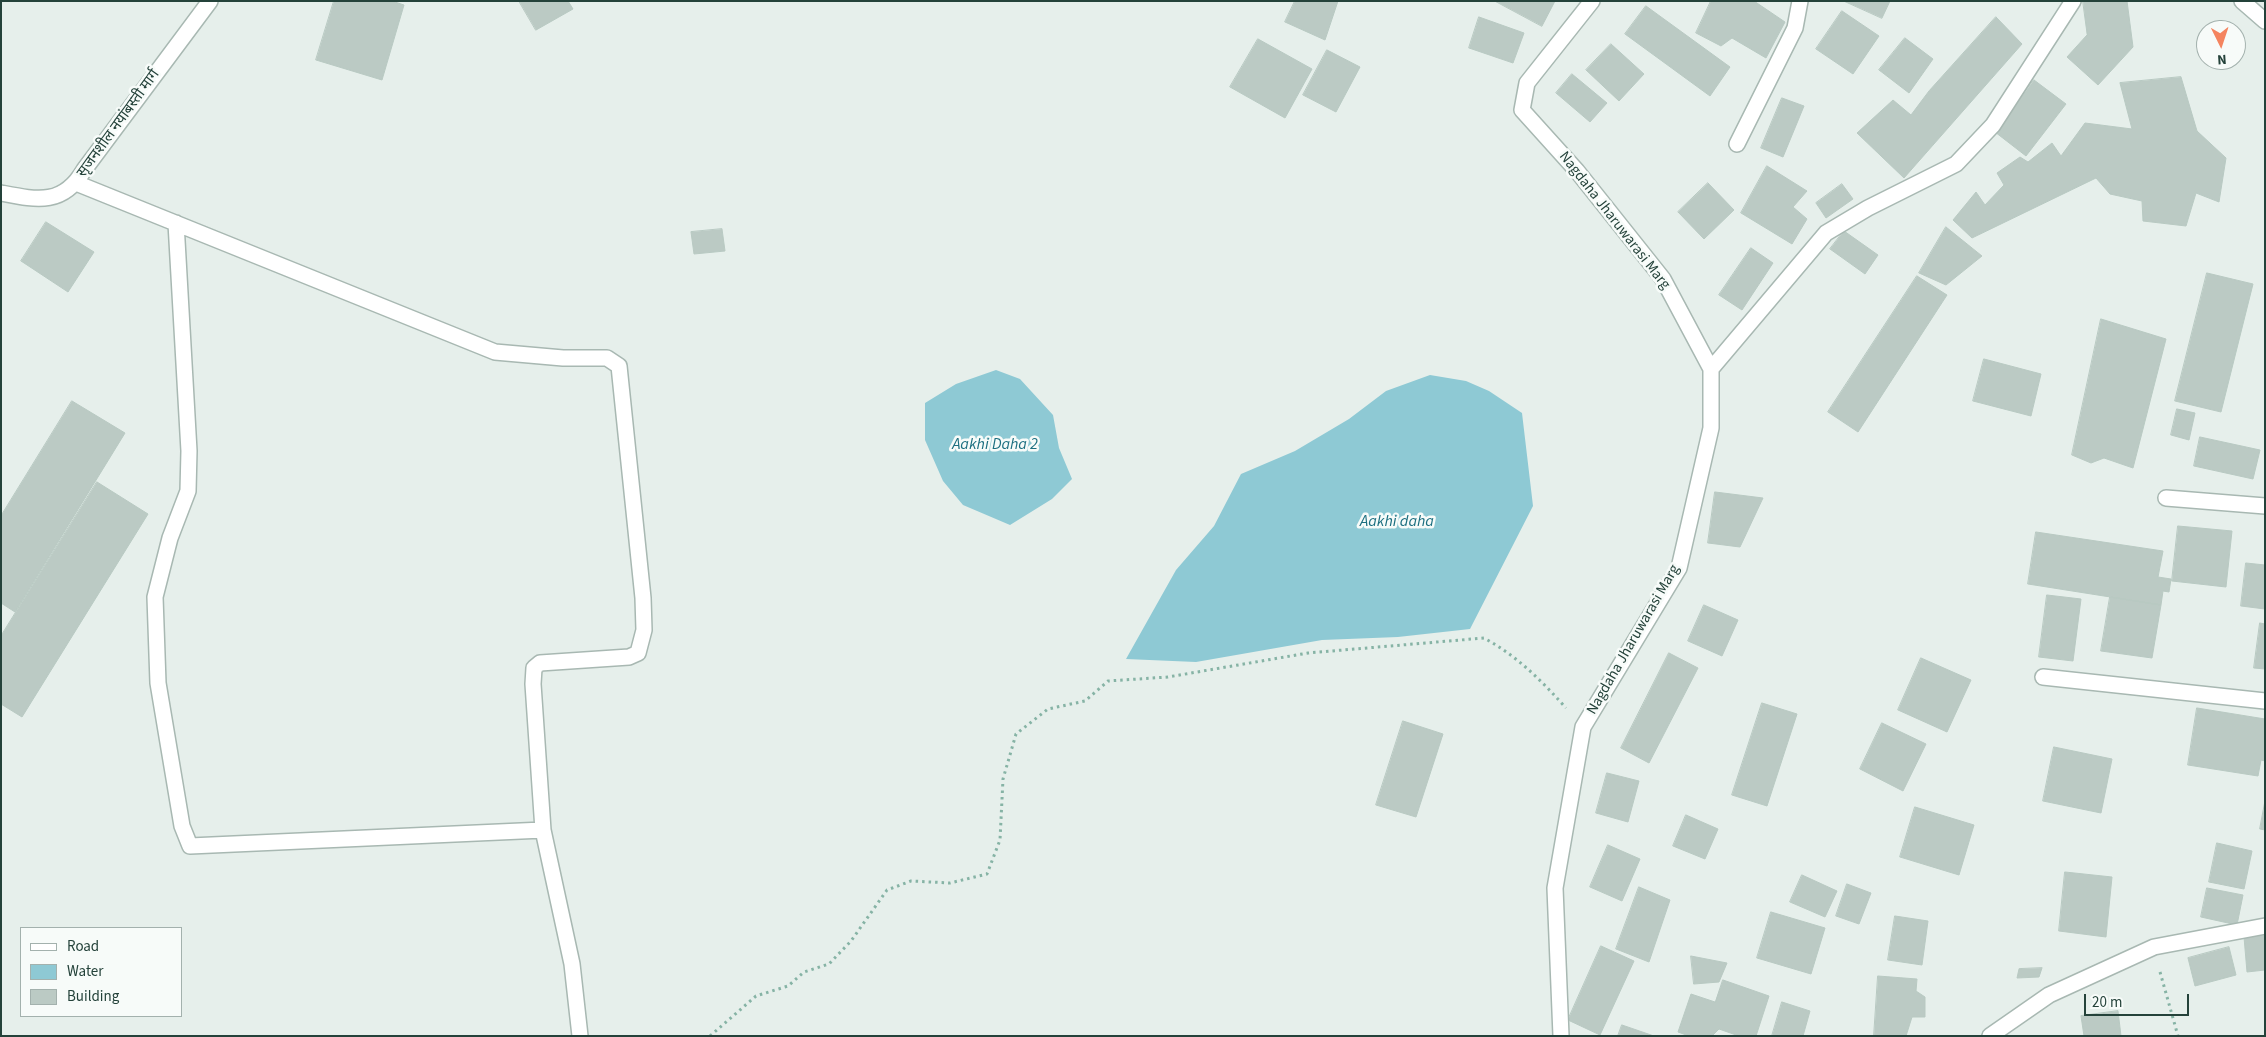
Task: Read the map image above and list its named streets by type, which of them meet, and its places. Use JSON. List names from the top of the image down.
{
  "streets": {
    "street": ["सृजनशील नयांबस्ती मार्ग", "Nagdaha Jharuwarasi Marg"]
  },
  "water": ["Aakhi Daha 2", "Aakhi daha"],
  "legend": ["Road", "Water", "Building"],
  "scale_bar": "20 m",
  "north": "bottom"
}
